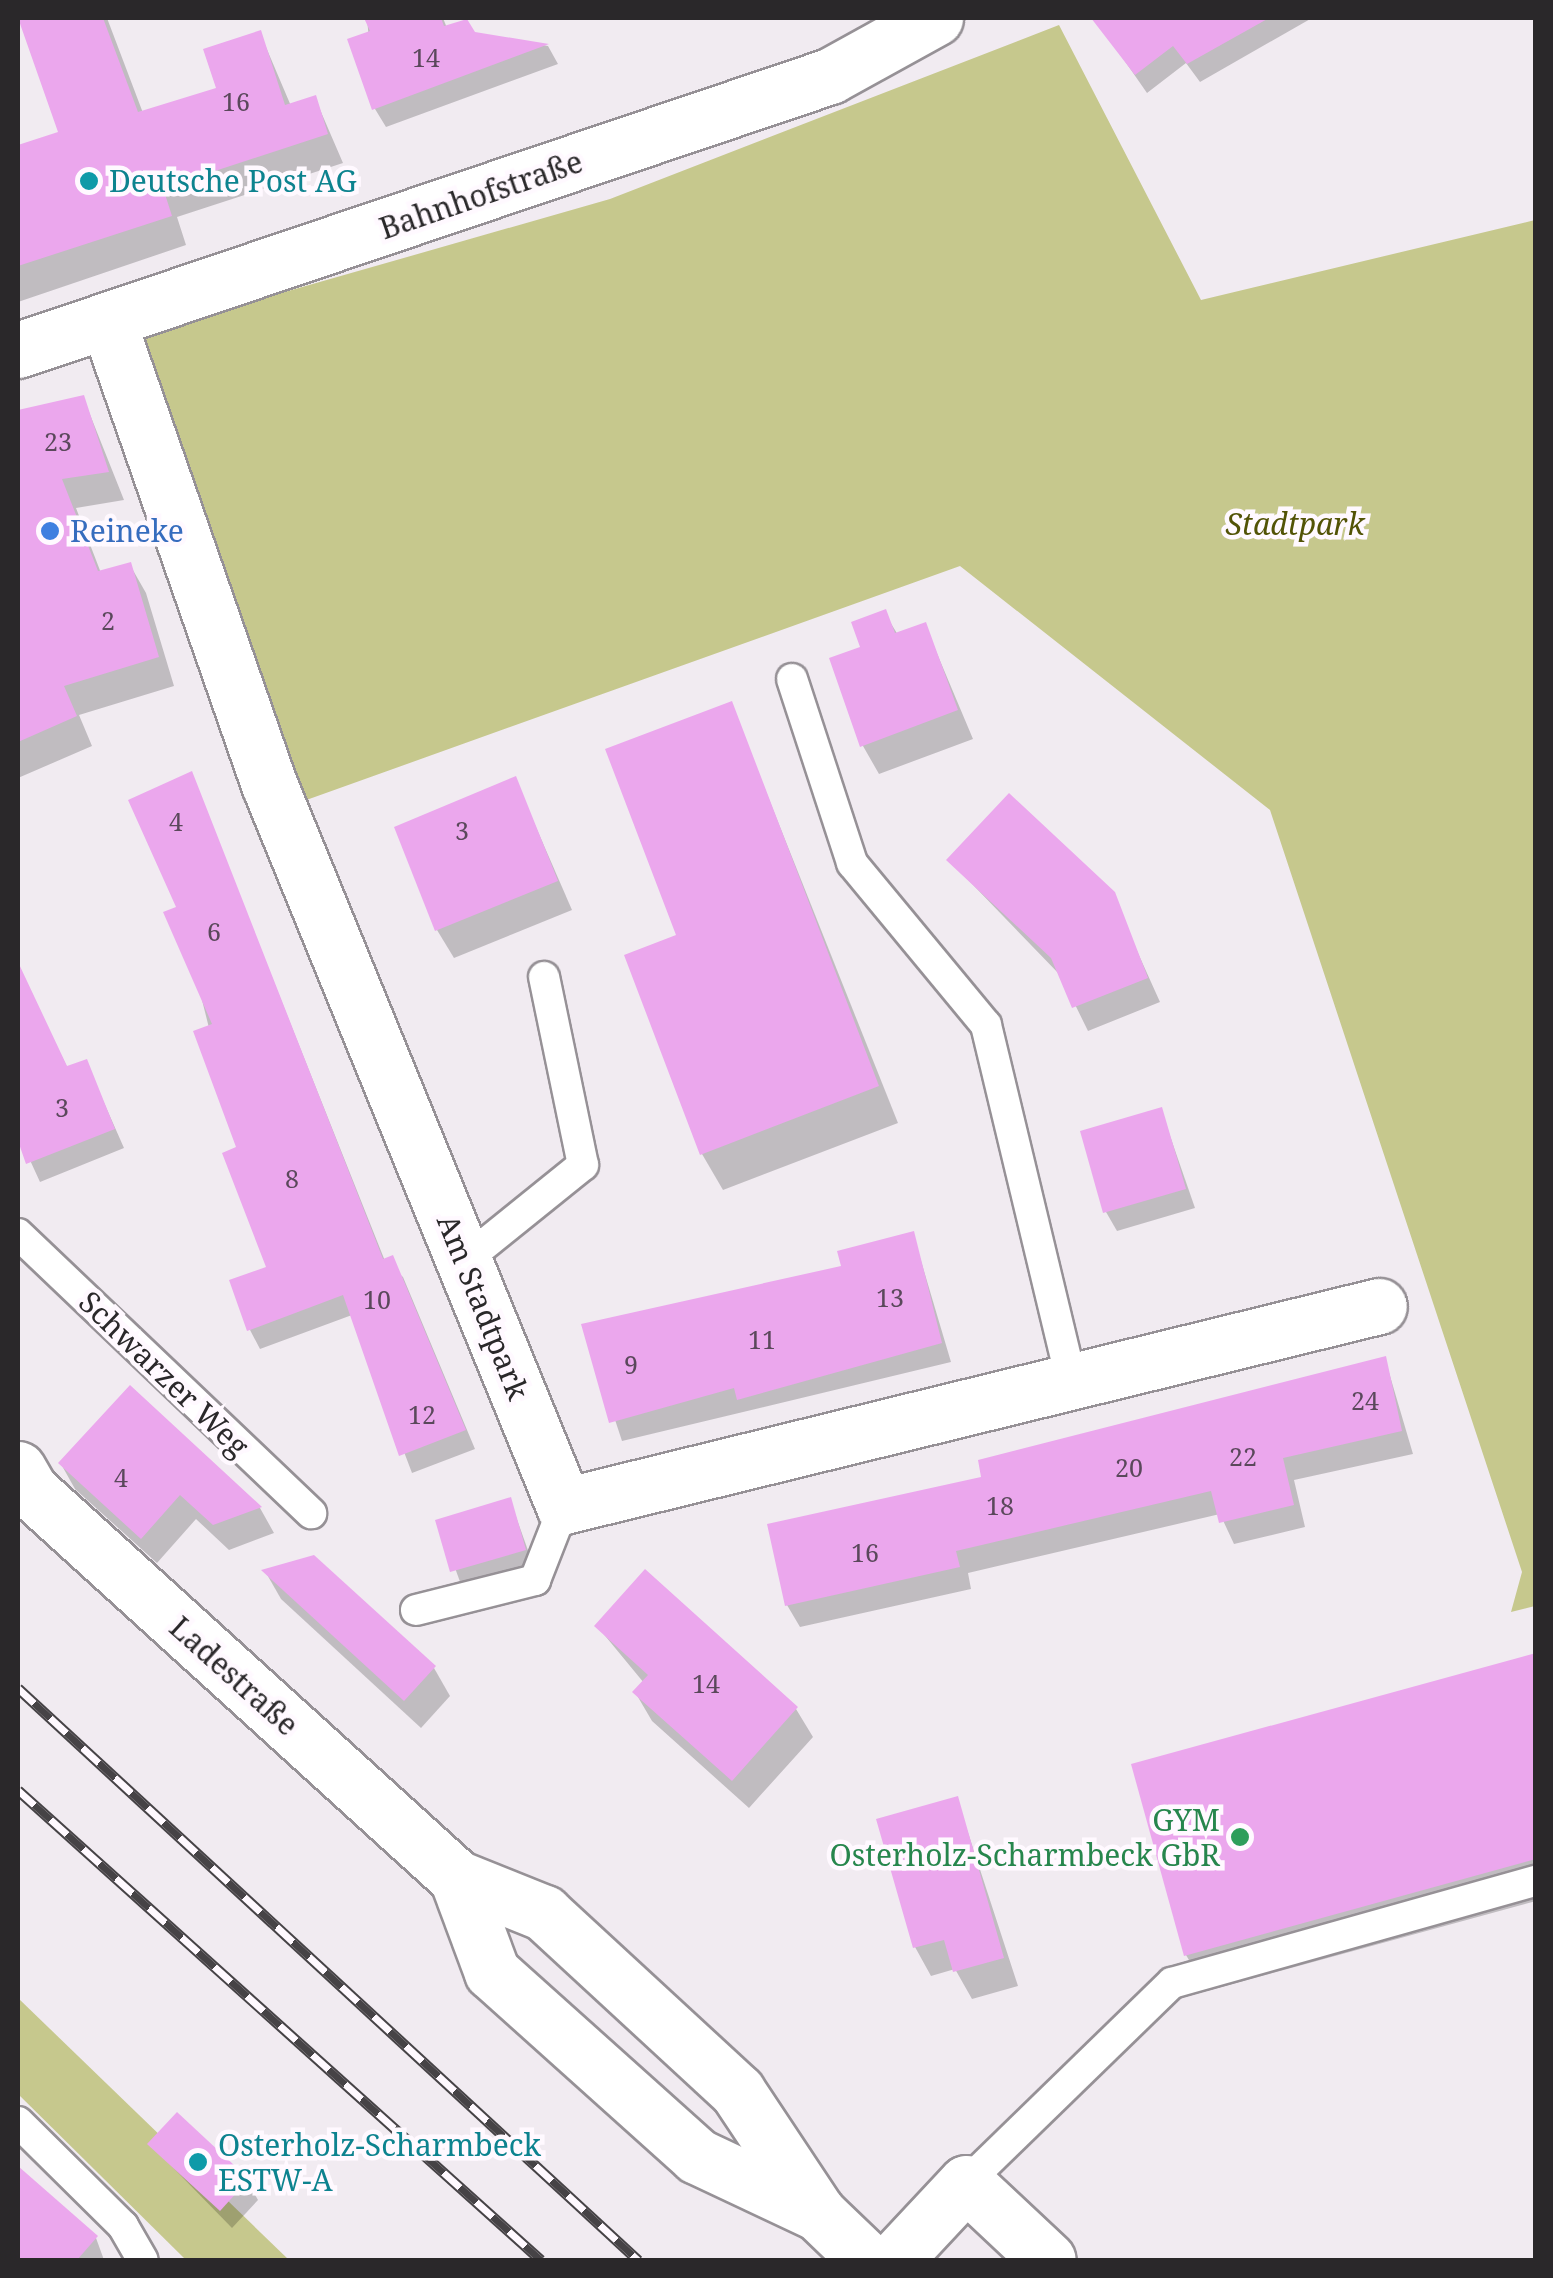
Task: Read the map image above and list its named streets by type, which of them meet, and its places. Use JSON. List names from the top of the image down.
{
  "streets": {
    "street": ["Bahnhofstraße", "Am Stadtpark", "Ladestraße"],
    "lane": ["Schwarzer Weg"]
  },
  "crossings": [
    ["Bahnhofstraße", "Am Stadtpark"]
  ],
  "parks": ["Stadtpark"],
  "places": [
    "Deutsche Post AG",
    "Reineke",
    "GYM Osterholz-Scharmbeck GbR",
    "Osterholz-Scharmbeck ESTW-A"
  ],
  "house_numbers": [
    "14",
    "16",
    "23",
    "2",
    "4",
    "3",
    "6",
    "3",
    "8",
    "13",
    "10",
    "11",
    "9",
    "24",
    "12",
    "22",
    "20",
    "4",
    "18",
    "16",
    "14"
  ]
}
